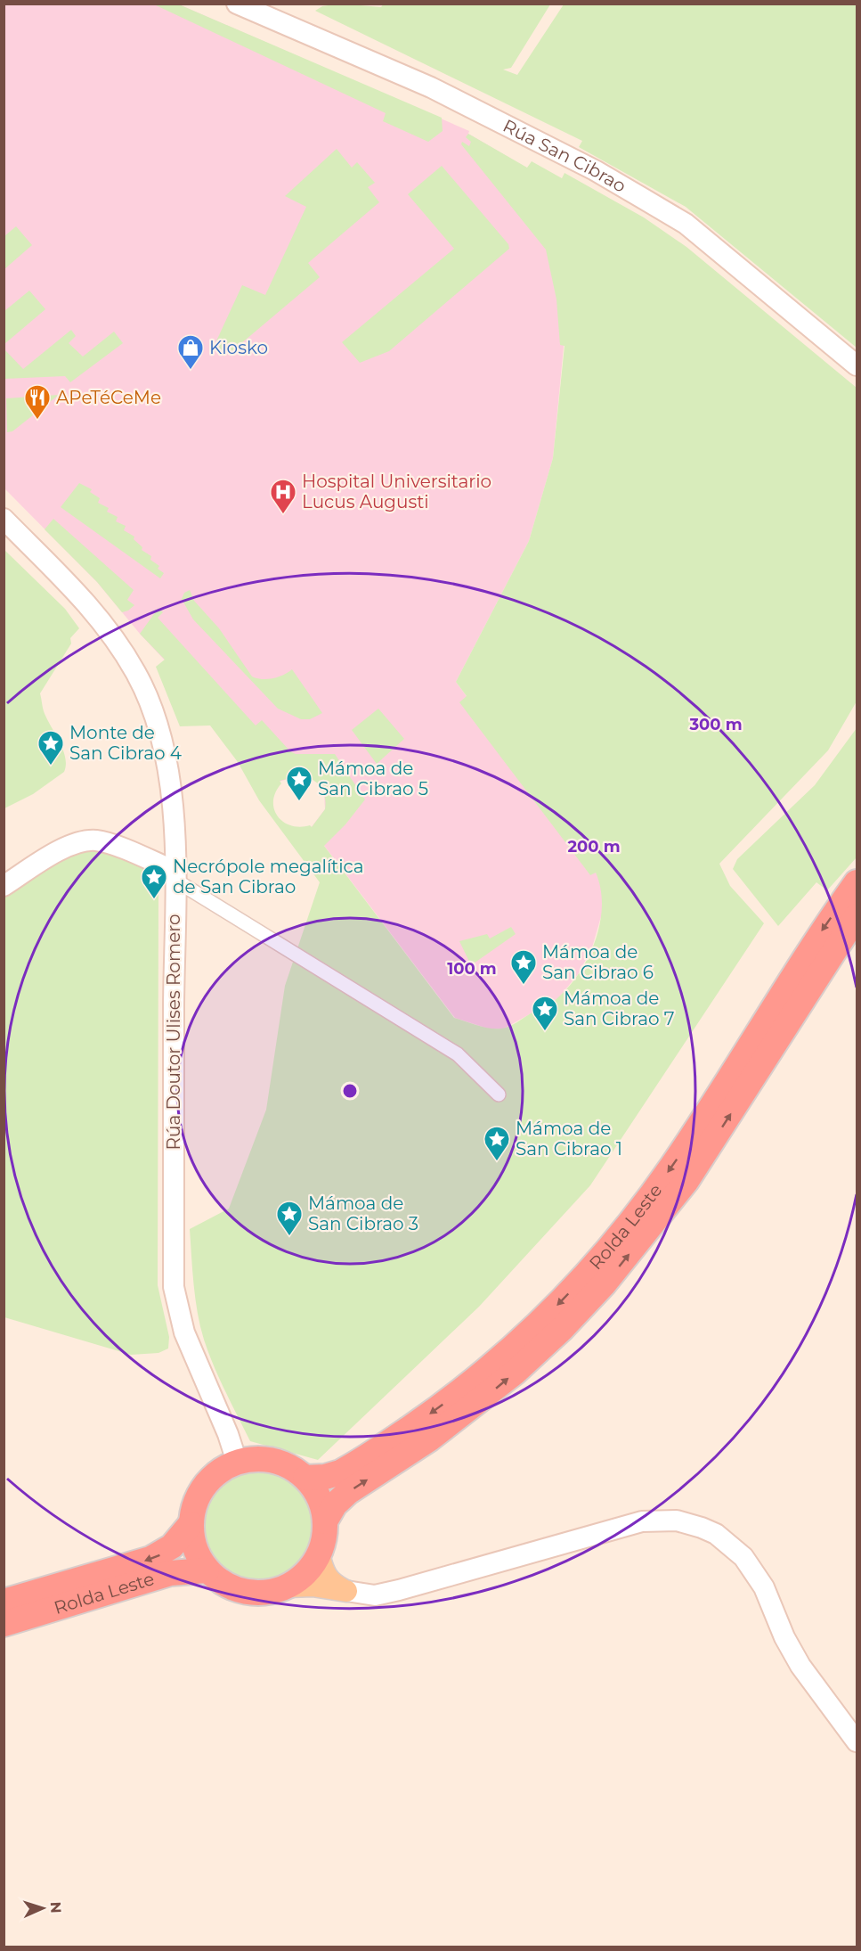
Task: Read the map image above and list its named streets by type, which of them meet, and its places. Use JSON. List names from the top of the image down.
{
  "streets": {
    "highway": ["Rolda Leste"],
    "street": ["Rúa San Cibrao", "Rúa Doutor Ulises Romero"]
  },
  "crossings": [
    ["Rúa Doutor Ulises Romero", "Rolda Leste"]
  ],
  "places": {
    "shop": ["Kiosko"],
    "restaurant": ["APeTéCeMe"],
    "hospital": ["Hospital Universitario Lucus Augusti"],
    "place": [
      "Monte de San Cibrao 4",
      "Mámoa de San Cibrao 5",
      "Necrópole megalítica de San Cibrao",
      "Mámoa de San Cibrao 6",
      "Mámoa de San Cibrao 7",
      "Mámoa de San Cibrao 1",
      "Mámoa de San Cibrao 3"
    ]
  },
  "north": "right",
  "rings": ["300 m", "200 m", "100 m"]
}
